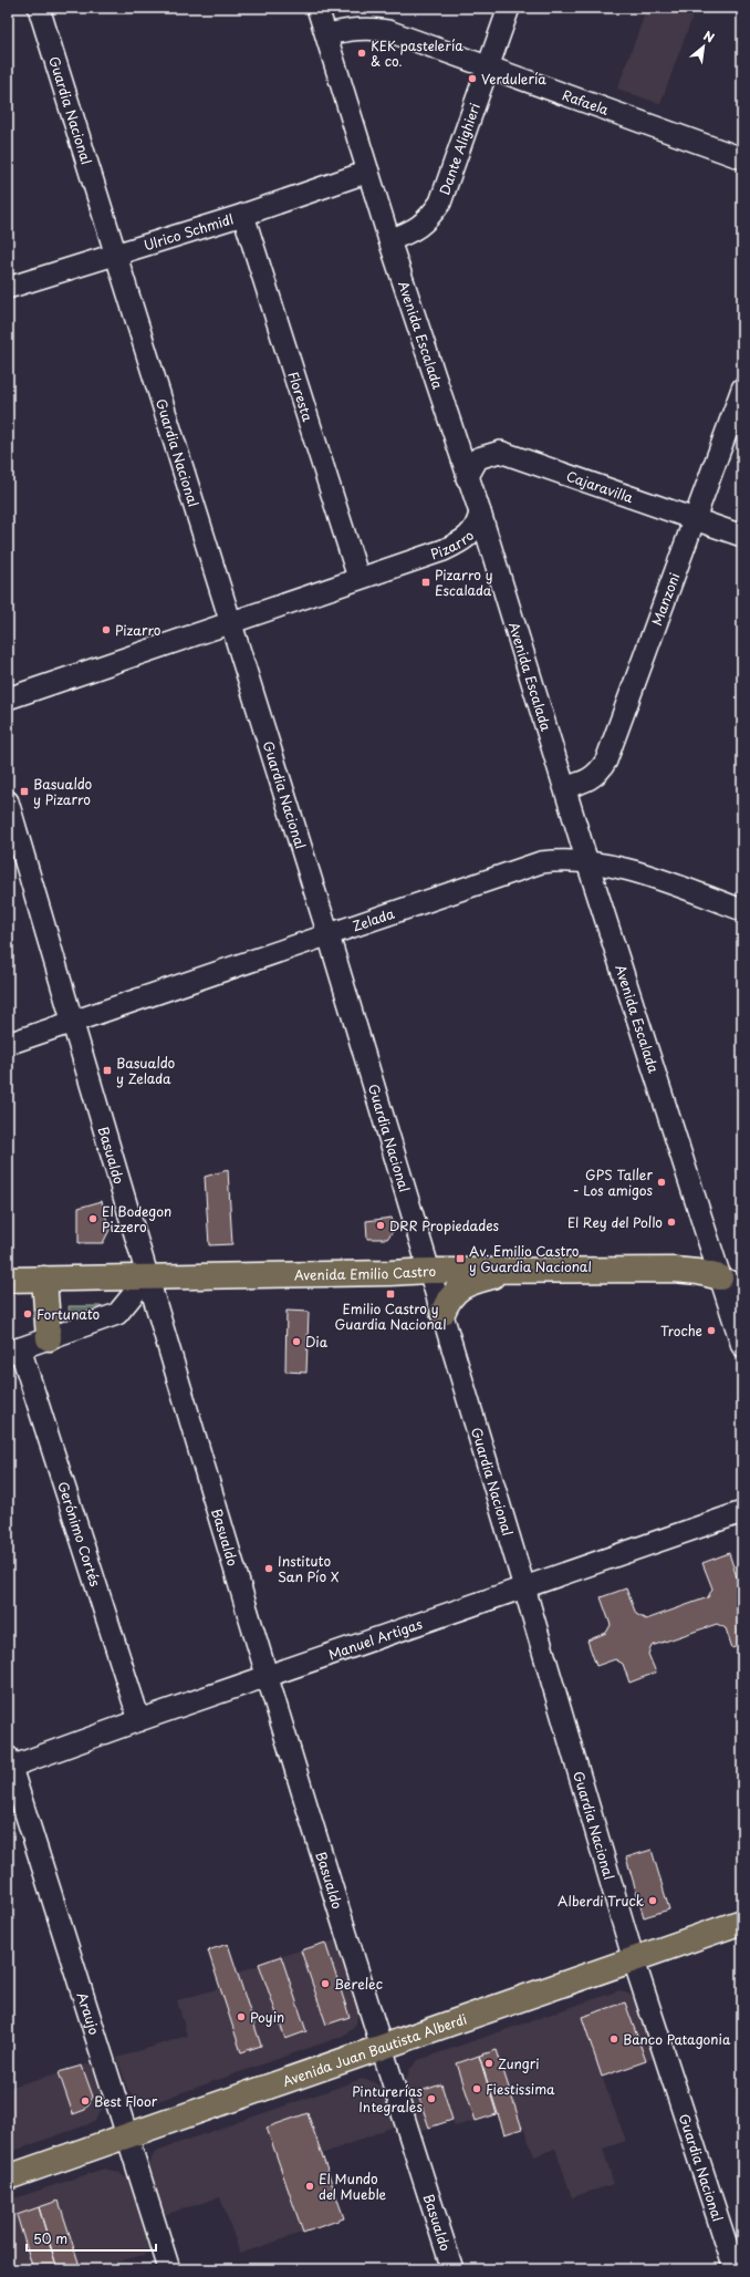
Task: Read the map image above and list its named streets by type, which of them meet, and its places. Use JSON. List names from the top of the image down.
{
  "streets": {
    "main road": ["Avenida Emilio Castro", "Avenida Juan Bautista Alberdi"],
    "street": [
      "Rafaela",
      "Guardia Nacional",
      "Dante Alighieri",
      "Ulrico Schmidl",
      "Avenida Escalada",
      "Floresta",
      "Cajaravilla",
      "Pizarro",
      "Manzoni",
      "Zelada",
      "Basualdo",
      "Gerónimo Cortés",
      "Manuel Artigas",
      "Araujo"
    ]
  },
  "crossings": [
    ["Rafaela", "Dante Alighieri"],
    ["Rafaela", "Avenida Escalada"],
    ["Guardia Nacional", "Ulrico Schmidl"],
    ["Guardia Nacional", "Pizarro"],
    ["Guardia Nacional", "Zelada"],
    ["Guardia Nacional", "Avenida Emilio Castro"],
    ["Guardia Nacional", "Manuel Artigas"],
    ["Guardia Nacional", "Avenida Juan Bautista Alberdi"],
    ["Dante Alighieri", "Avenida Escalada"],
    ["Ulrico Schmidl", "Avenida Escalada"],
    ["Ulrico Schmidl", "Floresta"],
    ["Avenida Escalada", "Cajaravilla"],
    ["Avenida Escalada", "Pizarro"],
    ["Avenida Escalada", "Manzoni"],
    ["Avenida Escalada", "Zelada"],
    ["Avenida Escalada", "Avenida Emilio Castro"],
    ["Floresta", "Pizarro"],
    ["Cajaravilla", "Manzoni"],
    ["Zelada", "Basualdo"],
    ["Basualdo", "Avenida Emilio Castro"],
    ["Basualdo", "Manuel Artigas"],
    ["Basualdo", "Avenida Juan Bautista Alberdi"],
    ["Gerónimo Cortés", "Manuel Artigas"],
    ["Manuel Artigas", "Araujo"],
    ["Araujo", "Avenida Juan Bautista Alberdi"]
  ],
  "places": {
    "other": [
      "KEK pastelería & co.",
      "Verdulería",
      "Pizarro",
      "GPS Taller - Los amigos",
      "El Bodegon Pizzero",
      "El Rey del Pollo",
      "DRR Propiedades",
      "Fortunato",
      "Troche",
      "Dia",
      "Instituto San Pío X",
      "Alberdi Truck",
      "Berelec",
      "Poyin",
      "Banco Patagonia",
      "Zungri",
      "Fiestissima",
      "Pinturerías Integrales",
      "Best Floor",
      "El Mundo del Mueble"
    ],
    "transit": [
      "Pizarro y Escalada",
      "Basualdo y Pizarro",
      "Basualdo y Zelada",
      "Av. Emilio Castro y Guardia Nacional",
      "Emilio Castro y Guardia Nacional"
    ]
  },
  "scale_bar": "50 m",
  "north": "top right"
}
